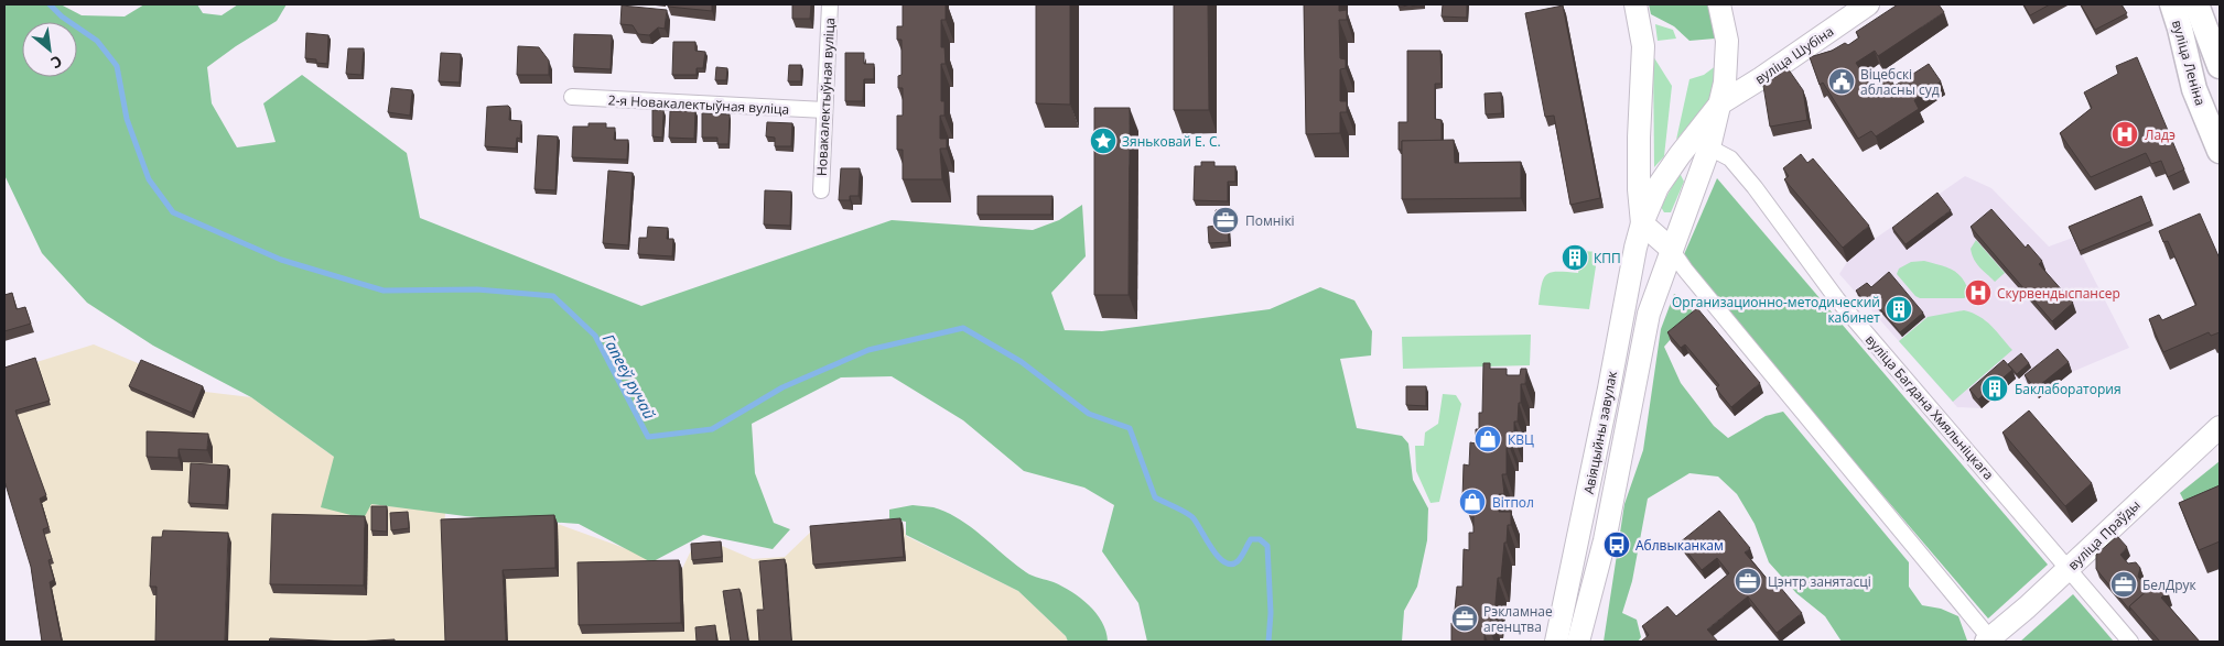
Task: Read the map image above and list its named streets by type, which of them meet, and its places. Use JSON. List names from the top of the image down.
{
  "streets": {
    "main road": ["вуліца Леніна"],
    "street": [
      "вуліца Шубіна",
      "Новакалектыўная вуліца",
      "2-я Новакалектыўная вуліца",
      "вуліца Багдана Хмяльніцкага",
      "Авіяцыйны завулак",
      "вуліца Праўды"
    ]
  },
  "crossings": [
    ["Новакалектыўная вуліца", "2-я Новакалектыўная вуліца"],
    ["вуліца Багдана Хмяльніцкага", "вуліца Праўды"]
  ],
  "water": ["Гапееў ручай"],
  "places": {
    "public building": ["Віцебскі абласны суд"],
    "hospital": ["Ладэ", "Скурвендыспансер"],
    "place": ["Зяньковай Е. С."],
    "office": [
      "Помнікі",
      "Цэнтр занятасці",
      "БелДрук",
      "Рэкламнае агенцтва"
    ],
    "building": ["КПП", "Организационно-методический кабинет", "Баклаборатория"],
    "shop": ["КВЦ", "Вітпол"],
    "bus stop": ["Аблвыканкам"]
  },
  "north": "bottom right"
}
